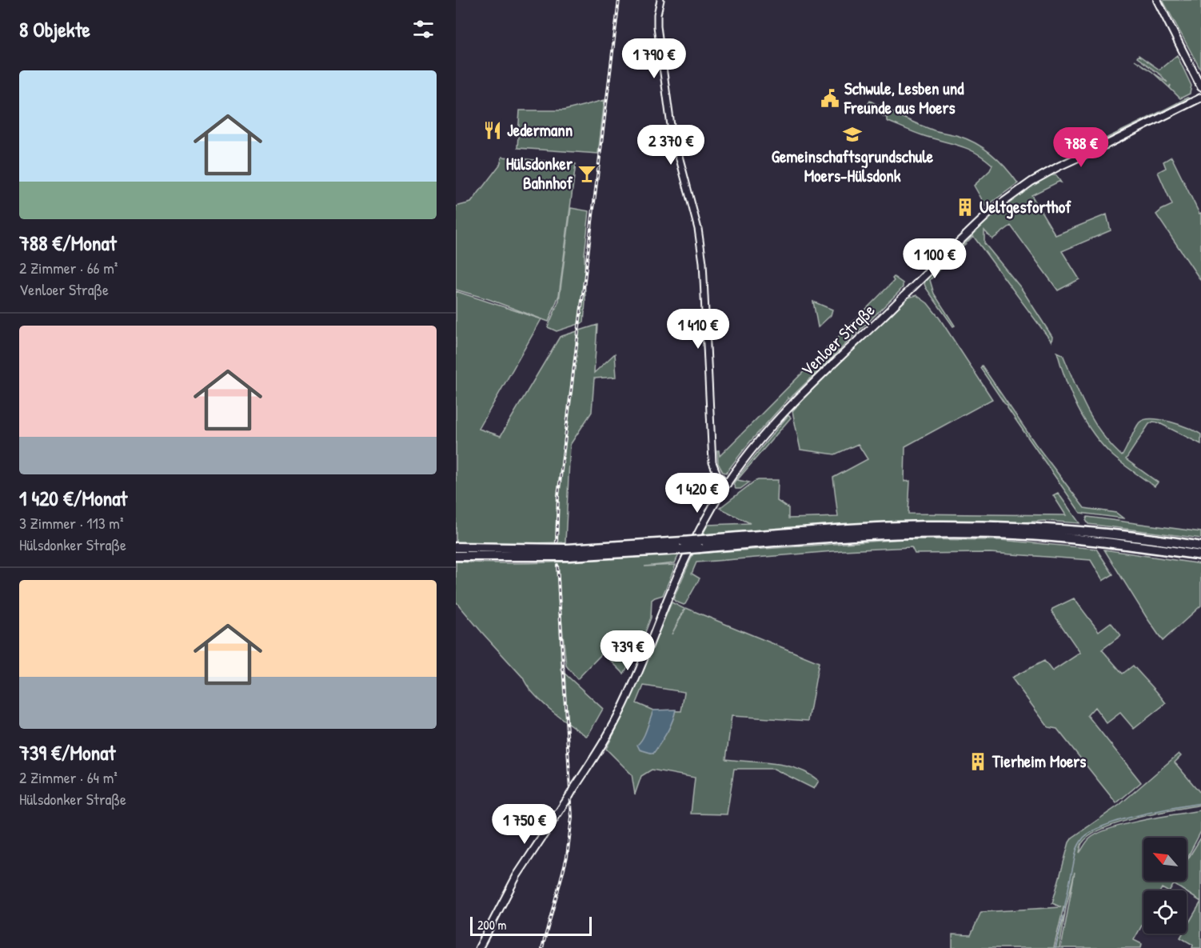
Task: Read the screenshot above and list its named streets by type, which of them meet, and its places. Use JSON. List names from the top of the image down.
{
  "streets": {
    "main road": ["Venloer Straße"]
  },
  "places": {
    "public building": ["Schwule, Lesben und Freunde aus Moers"],
    "restaurant": ["Jedermann"],
    "school or university": ["Gemeinschaftsgrundschule Moers-Hülsdonk"],
    "bar": ["Hülsdonker Bahnhof"],
    "building": ["Ueltgesforthof", "Tierheim Moers"]
  },
  "scale_bar": "200 m",
  "north": "top left",
  "page": {
    "heading": "8 Objekte",
    "price": [
      "1 790 €",
      "2 370 €",
      "788 €",
      "1 100 €",
      "1 410 €",
      "1 420 €",
      "739 €",
      "1 750 €"
    ],
    "list": [
      {
        "name": "788 €/Monat",
        "note": "2 Zimmer · 66 m² · Venloer Straße"
      },
      {
        "name": "1 420 €/Monat",
        "note": "3 Zimmer · 113 m² · Hülsdonker Straße"
      },
      {
        "name": "739 €/Monat",
        "note": "2 Zimmer · 64 m² · Hülsdonker Straße"
      }
    ],
    "scale": "200 m"
  }
}
